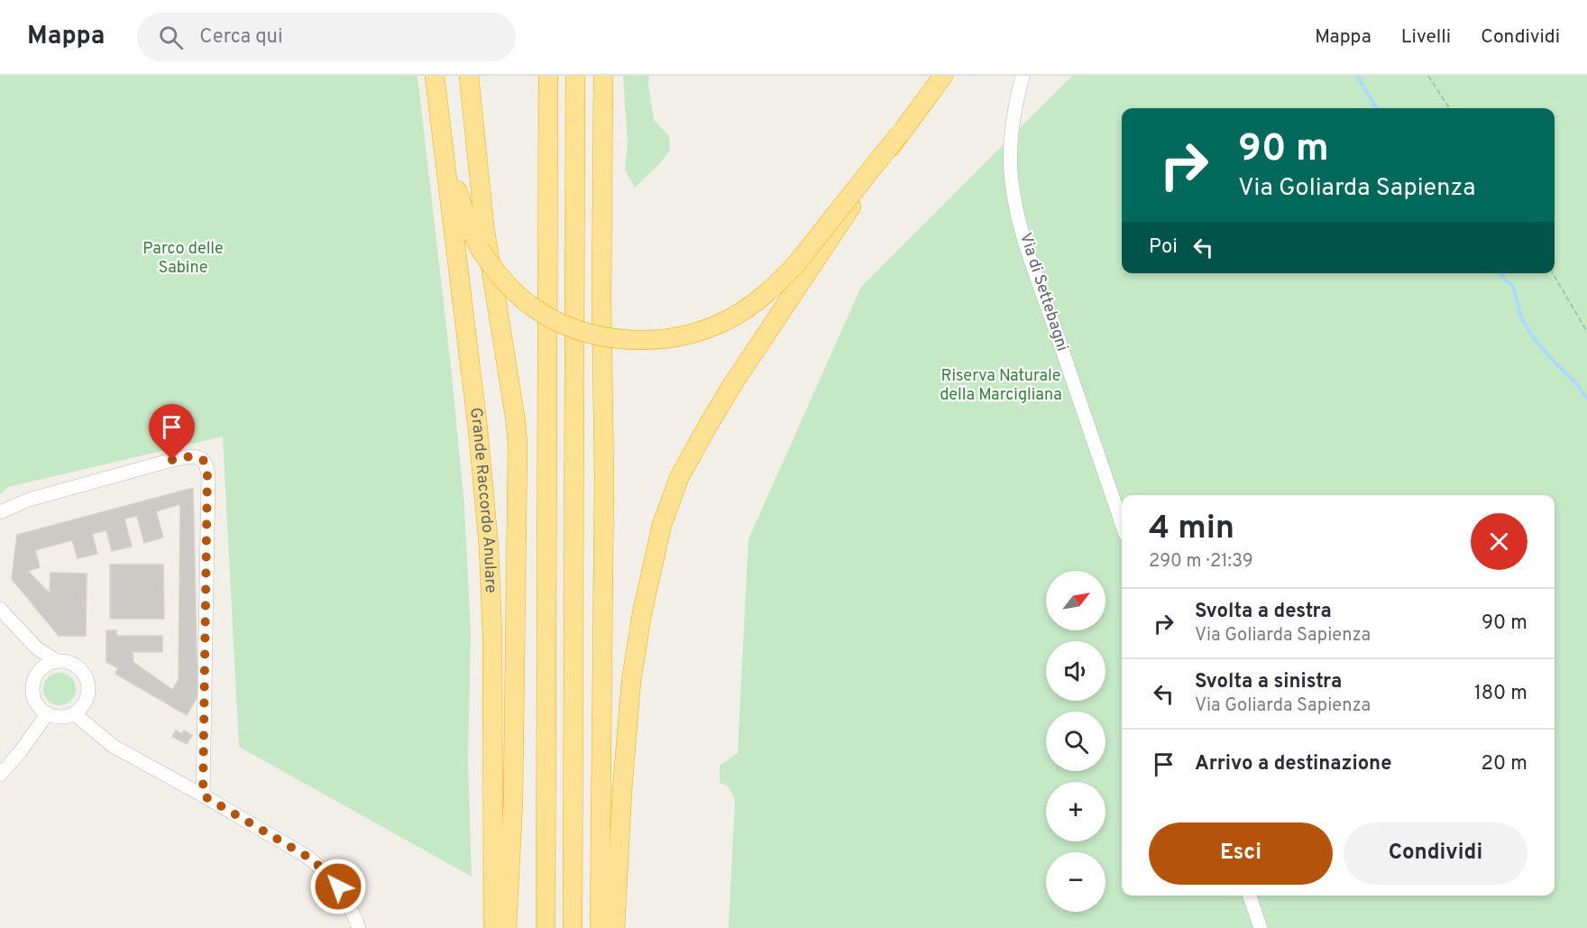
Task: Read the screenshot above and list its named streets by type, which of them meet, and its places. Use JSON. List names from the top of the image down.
{
  "streets": {
    "highway": ["Grande Raccordo Anulare"],
    "street": ["Via di Settebagni"]
  },
  "parks": ["Parco delle Sabine", "Riserva Naturale della Marcigliana"],
  "north": "top right",
  "page": {
    "header": "Mappa",
    "search": "Cerca qui",
    "nav": ["Mappa", "Livelli", "Condividi"],
    "turn": ["90 m", "Via Goliarda Sapienza"],
    "then": "Poi",
    "heading": ["4 min", "290 m · 21:39"],
    "map_buttons": ["+", "−"],
    "list": [
      {
        "name": "Svolta a destra",
        "note": "Via Goliarda Sapienza",
        "value": "90 m"
      },
      {
        "name": "Svolta a sinistra",
        "note": "Via Goliarda Sapienza",
        "value": "180 m"
      },
      {
        "name": "Arrivo a destinazione",
        "value": "20 m"
      }
    ],
    "buttons": ["Esci", "Condividi"]
  }
}
